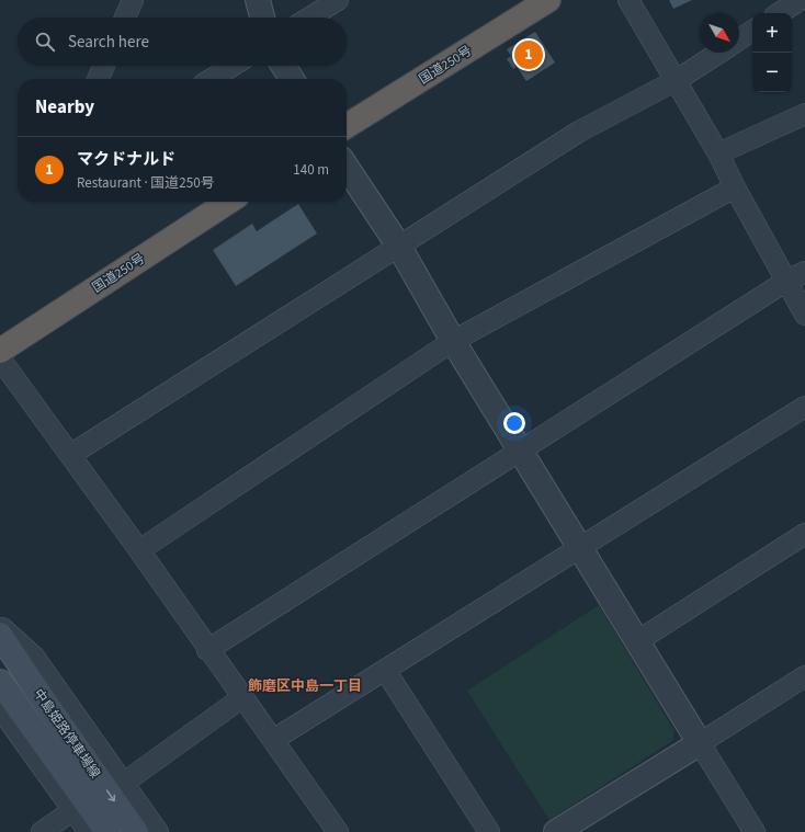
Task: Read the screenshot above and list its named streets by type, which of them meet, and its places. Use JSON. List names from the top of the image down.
{
  "streets": {
    "highway": ["国道250号"],
    "main road": ["中島姫路停車場線"]
  },
  "districts": ["飾磨区中島一丁目"],
  "north": "bottom right",
  "page": {
    "map_buttons": ["+", "−"],
    "search": "Search here",
    "pins": "1",
    "heading": "Nearby",
    "list": [
      {
        "mark": "1",
        "name": "マクドナルド",
        "note": "Restaurant · 国道250号",
        "value": "140 m"
      }
    ]
  }
}
